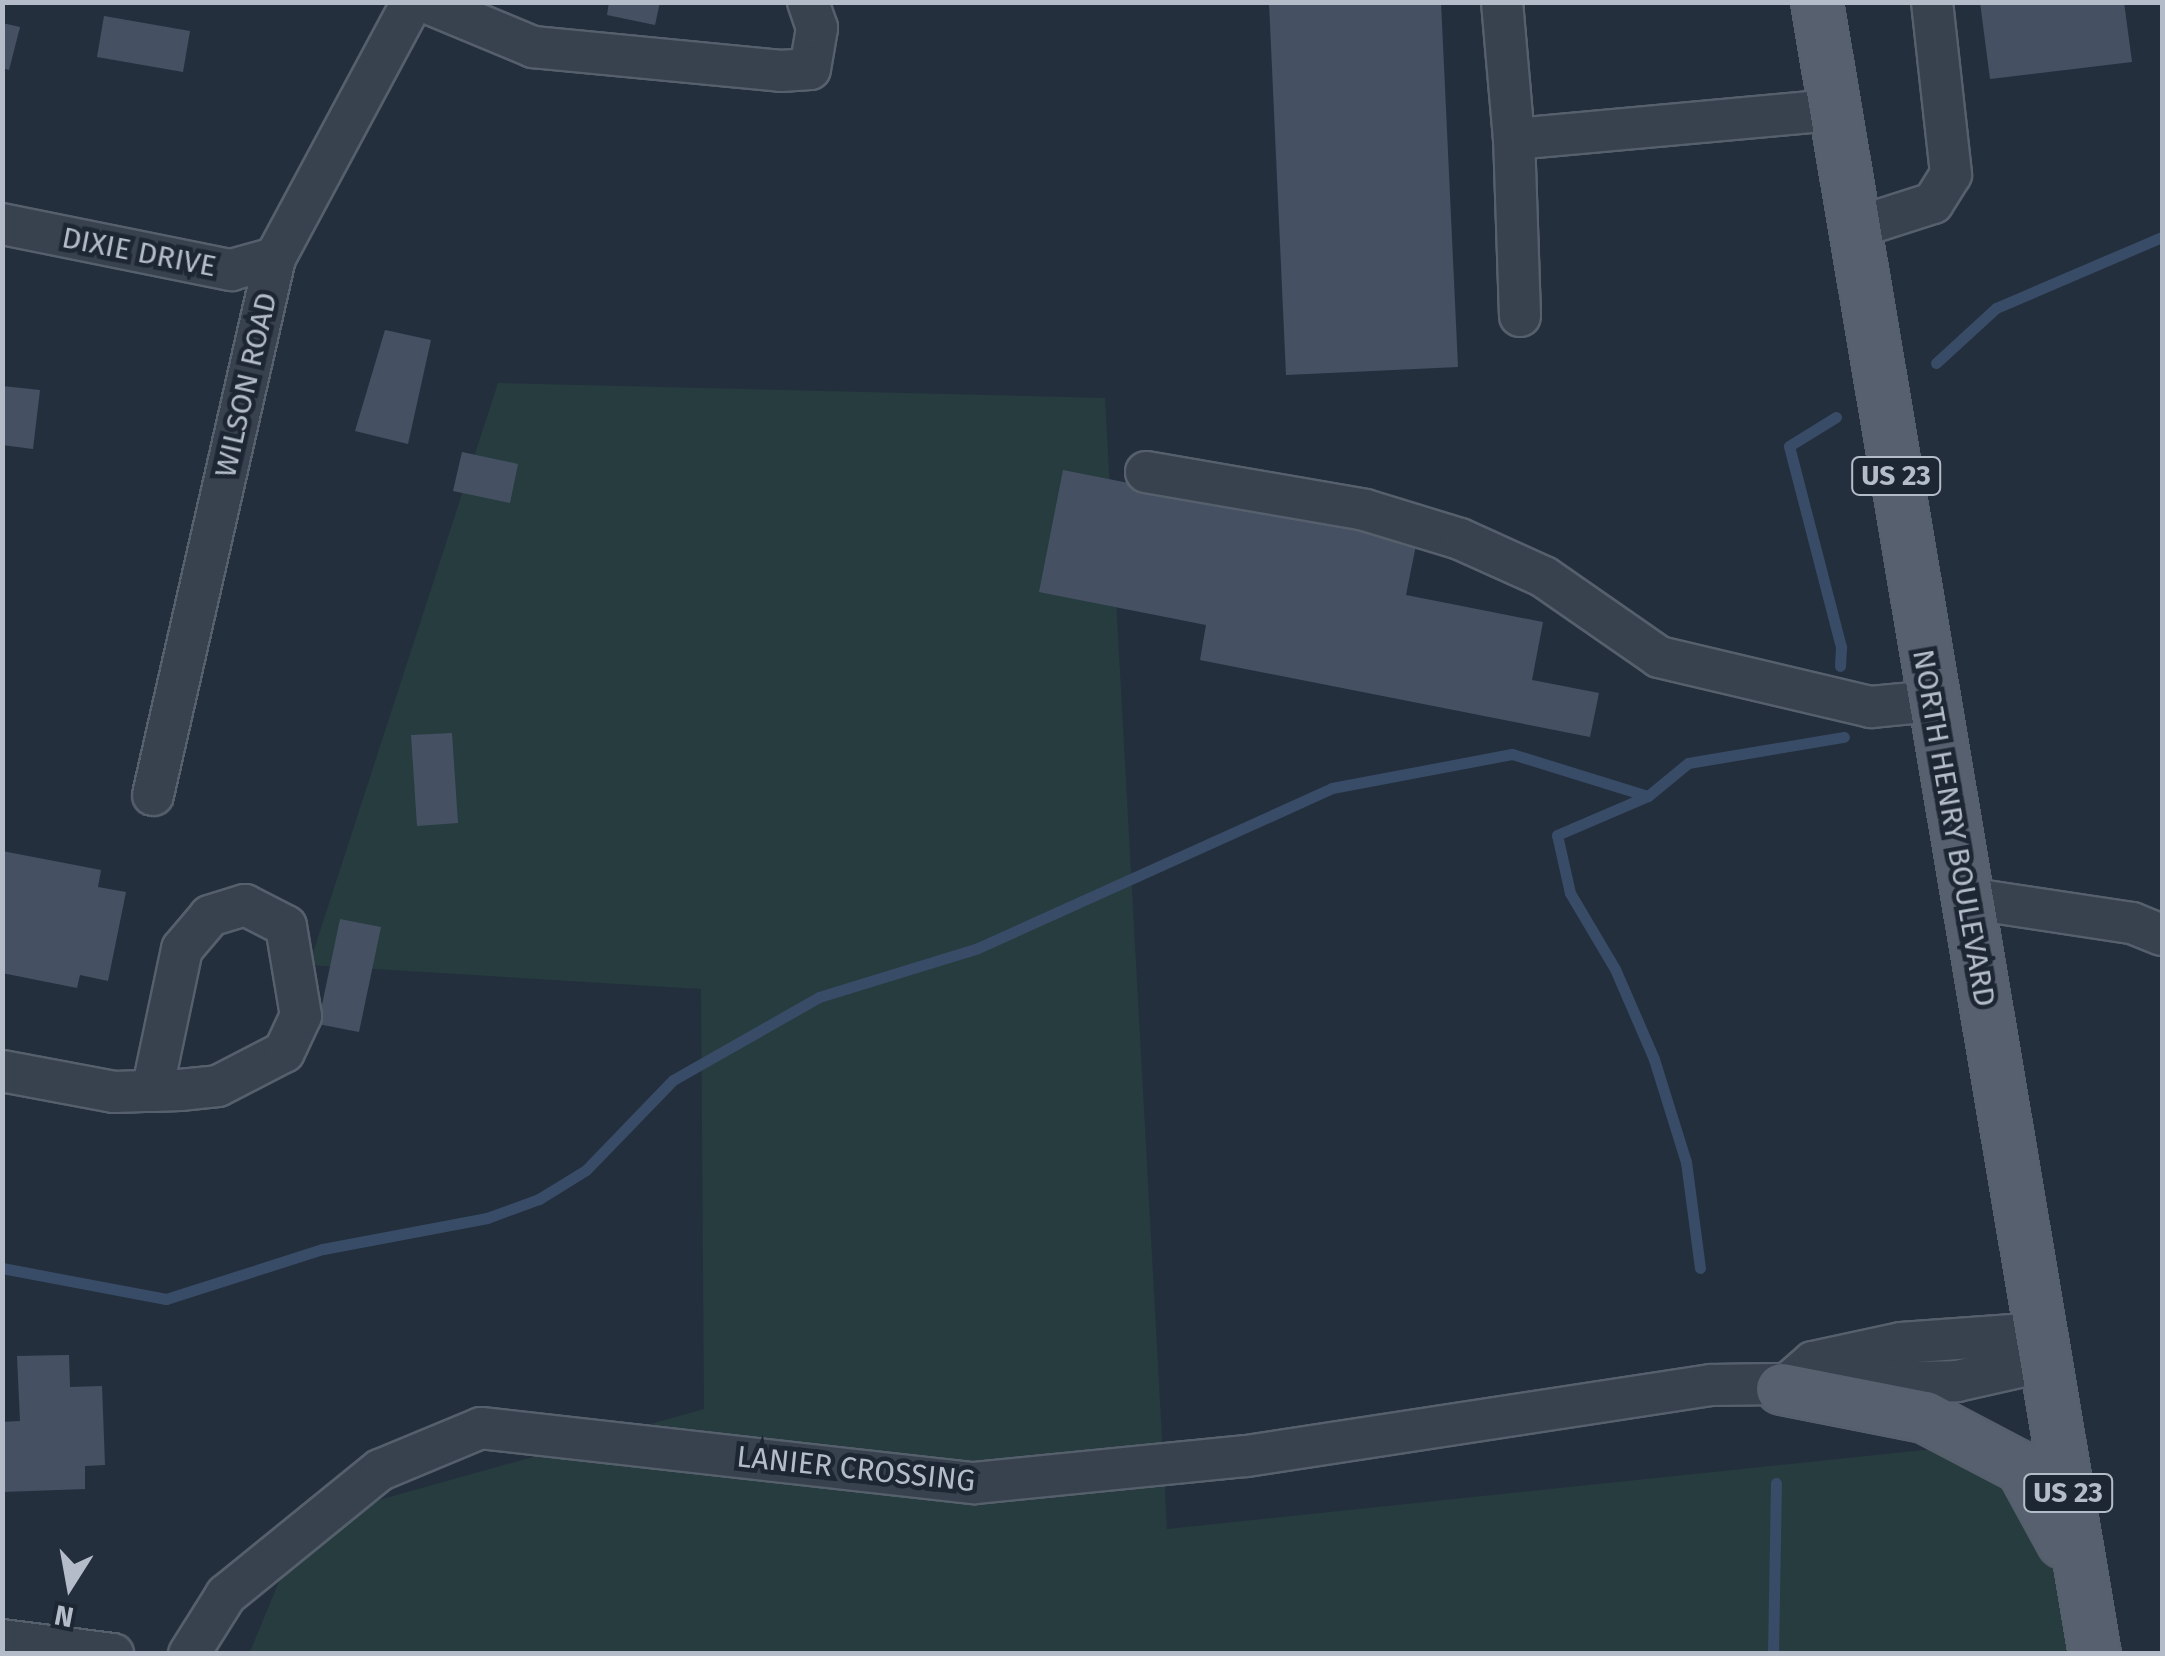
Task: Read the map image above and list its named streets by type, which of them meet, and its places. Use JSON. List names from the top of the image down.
{
  "streets": {
    "main road": ["US 23", "NORTH HENRY BOULEVARD"],
    "street": ["DIXIE DRIVE", "WILSON ROAD", "LANIER CROSSING"]
  },
  "crossings": [
    ["DIXIE DRIVE", "WILSON ROAD"],
    ["NORTH HENRY BOULEVARD", "LANIER CROSSING"]
  ],
  "north": "bottom"
}
